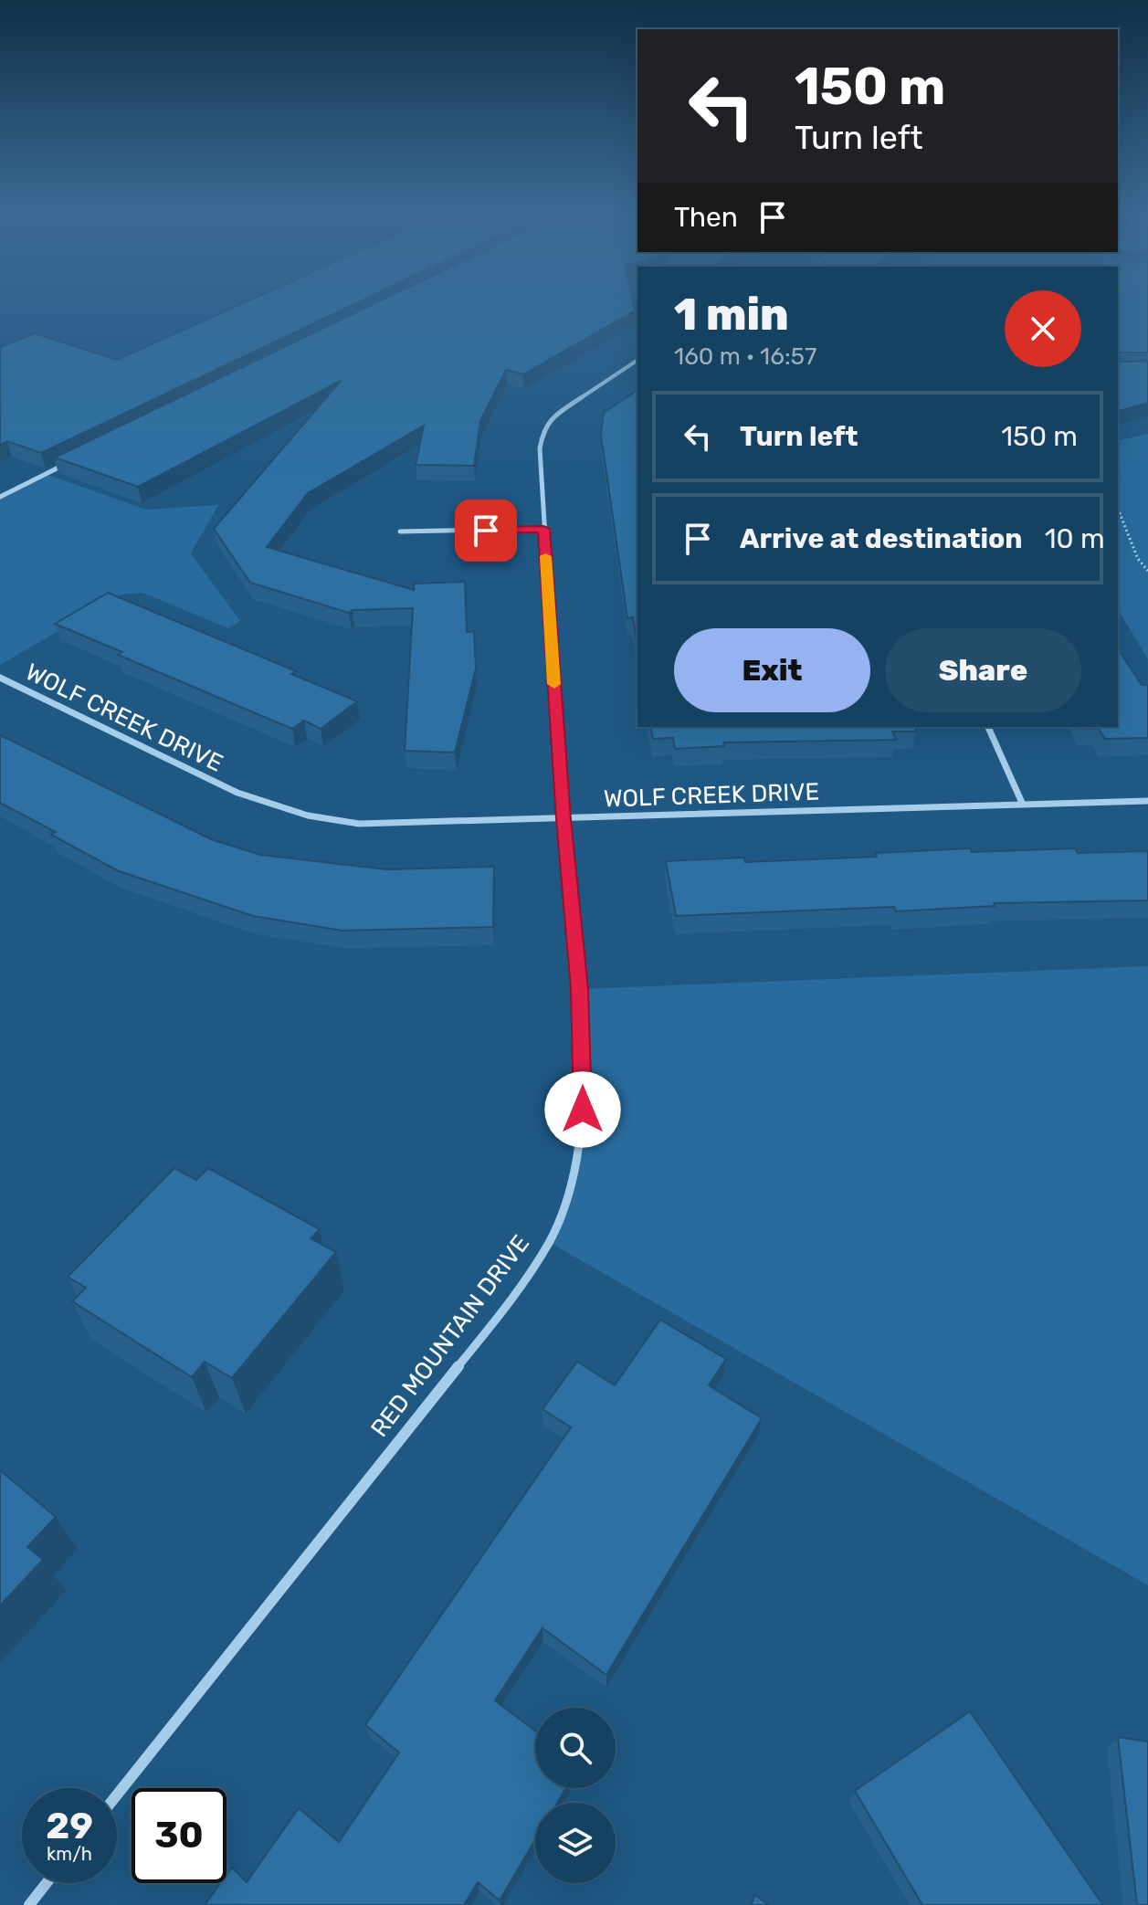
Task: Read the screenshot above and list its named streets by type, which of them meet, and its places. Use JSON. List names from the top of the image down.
{
  "streets": {
    "street": ["WOLF CREEK DRIVE", "RED MOUNTAIN DRIVE"]
  },
  "crossings": [
    ["WOLF CREEK DRIVE", "RED MOUNTAIN DRIVE"]
  ],
  "page": {
    "turn": ["150 m", "Turn left"],
    "then": "Then",
    "heading": ["1 min", "160 m · 16:57"],
    "list": [
      {
        "name": "Turn left",
        "value": "150 m"
      },
      {
        "name": "Arrive at destination",
        "value": "10 m"
      }
    ],
    "buttons": ["Exit", "Share"],
    "speed": "29 km/h",
    "limit": "30"
  }
}
